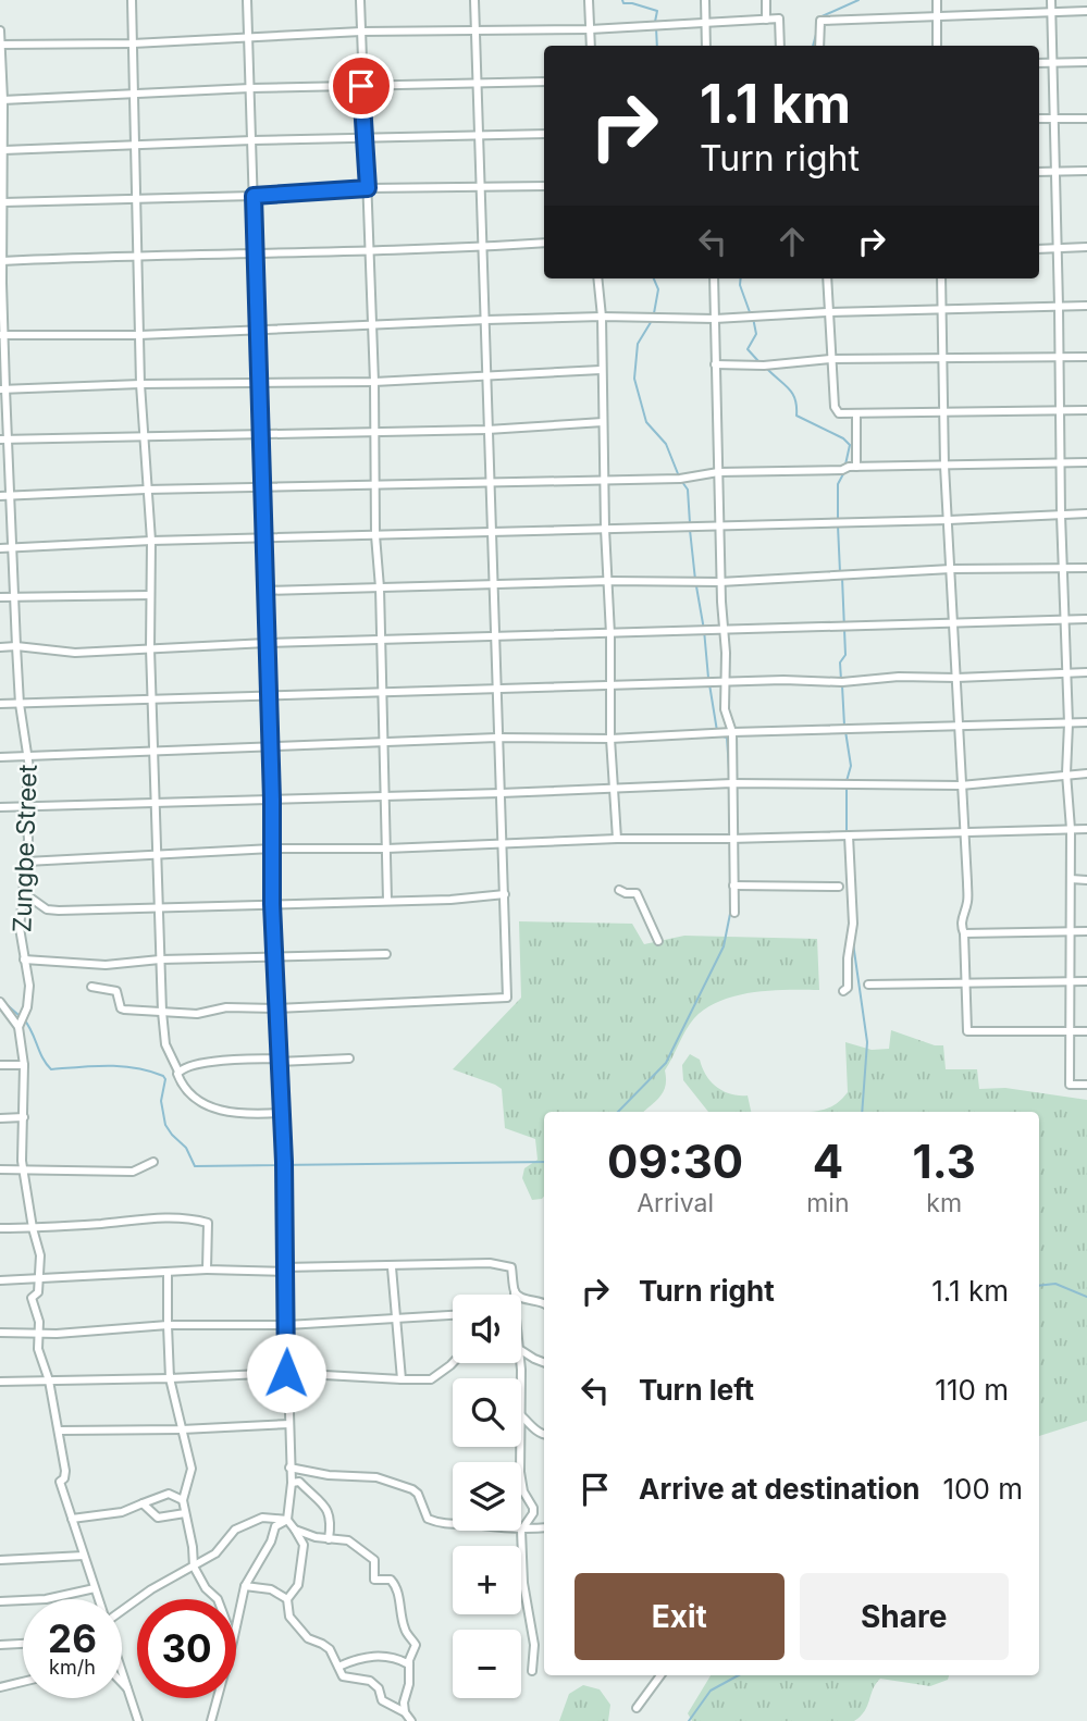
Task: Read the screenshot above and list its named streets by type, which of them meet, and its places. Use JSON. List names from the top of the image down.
{
  "streets": {
    "street": ["Zungbe Street"]
  },
  "page": {
    "turn": ["1.1 km", "Turn right"],
    "eta": [
      "09:30",
      "Arrival",
      "4",
      "min",
      "1.3",
      "km"
    ],
    "list": [
      {
        "name": "Turn right",
        "value": "1.1 km"
      },
      {
        "name": "Turn left",
        "value": "110 m"
      },
      {
        "name": "Arrive at destination",
        "value": "100 m"
      }
    ],
    "map_buttons": ["+", "−"],
    "buttons": ["Exit", "Share"],
    "speed": "26 km/h",
    "limit": "30"
  }
}
